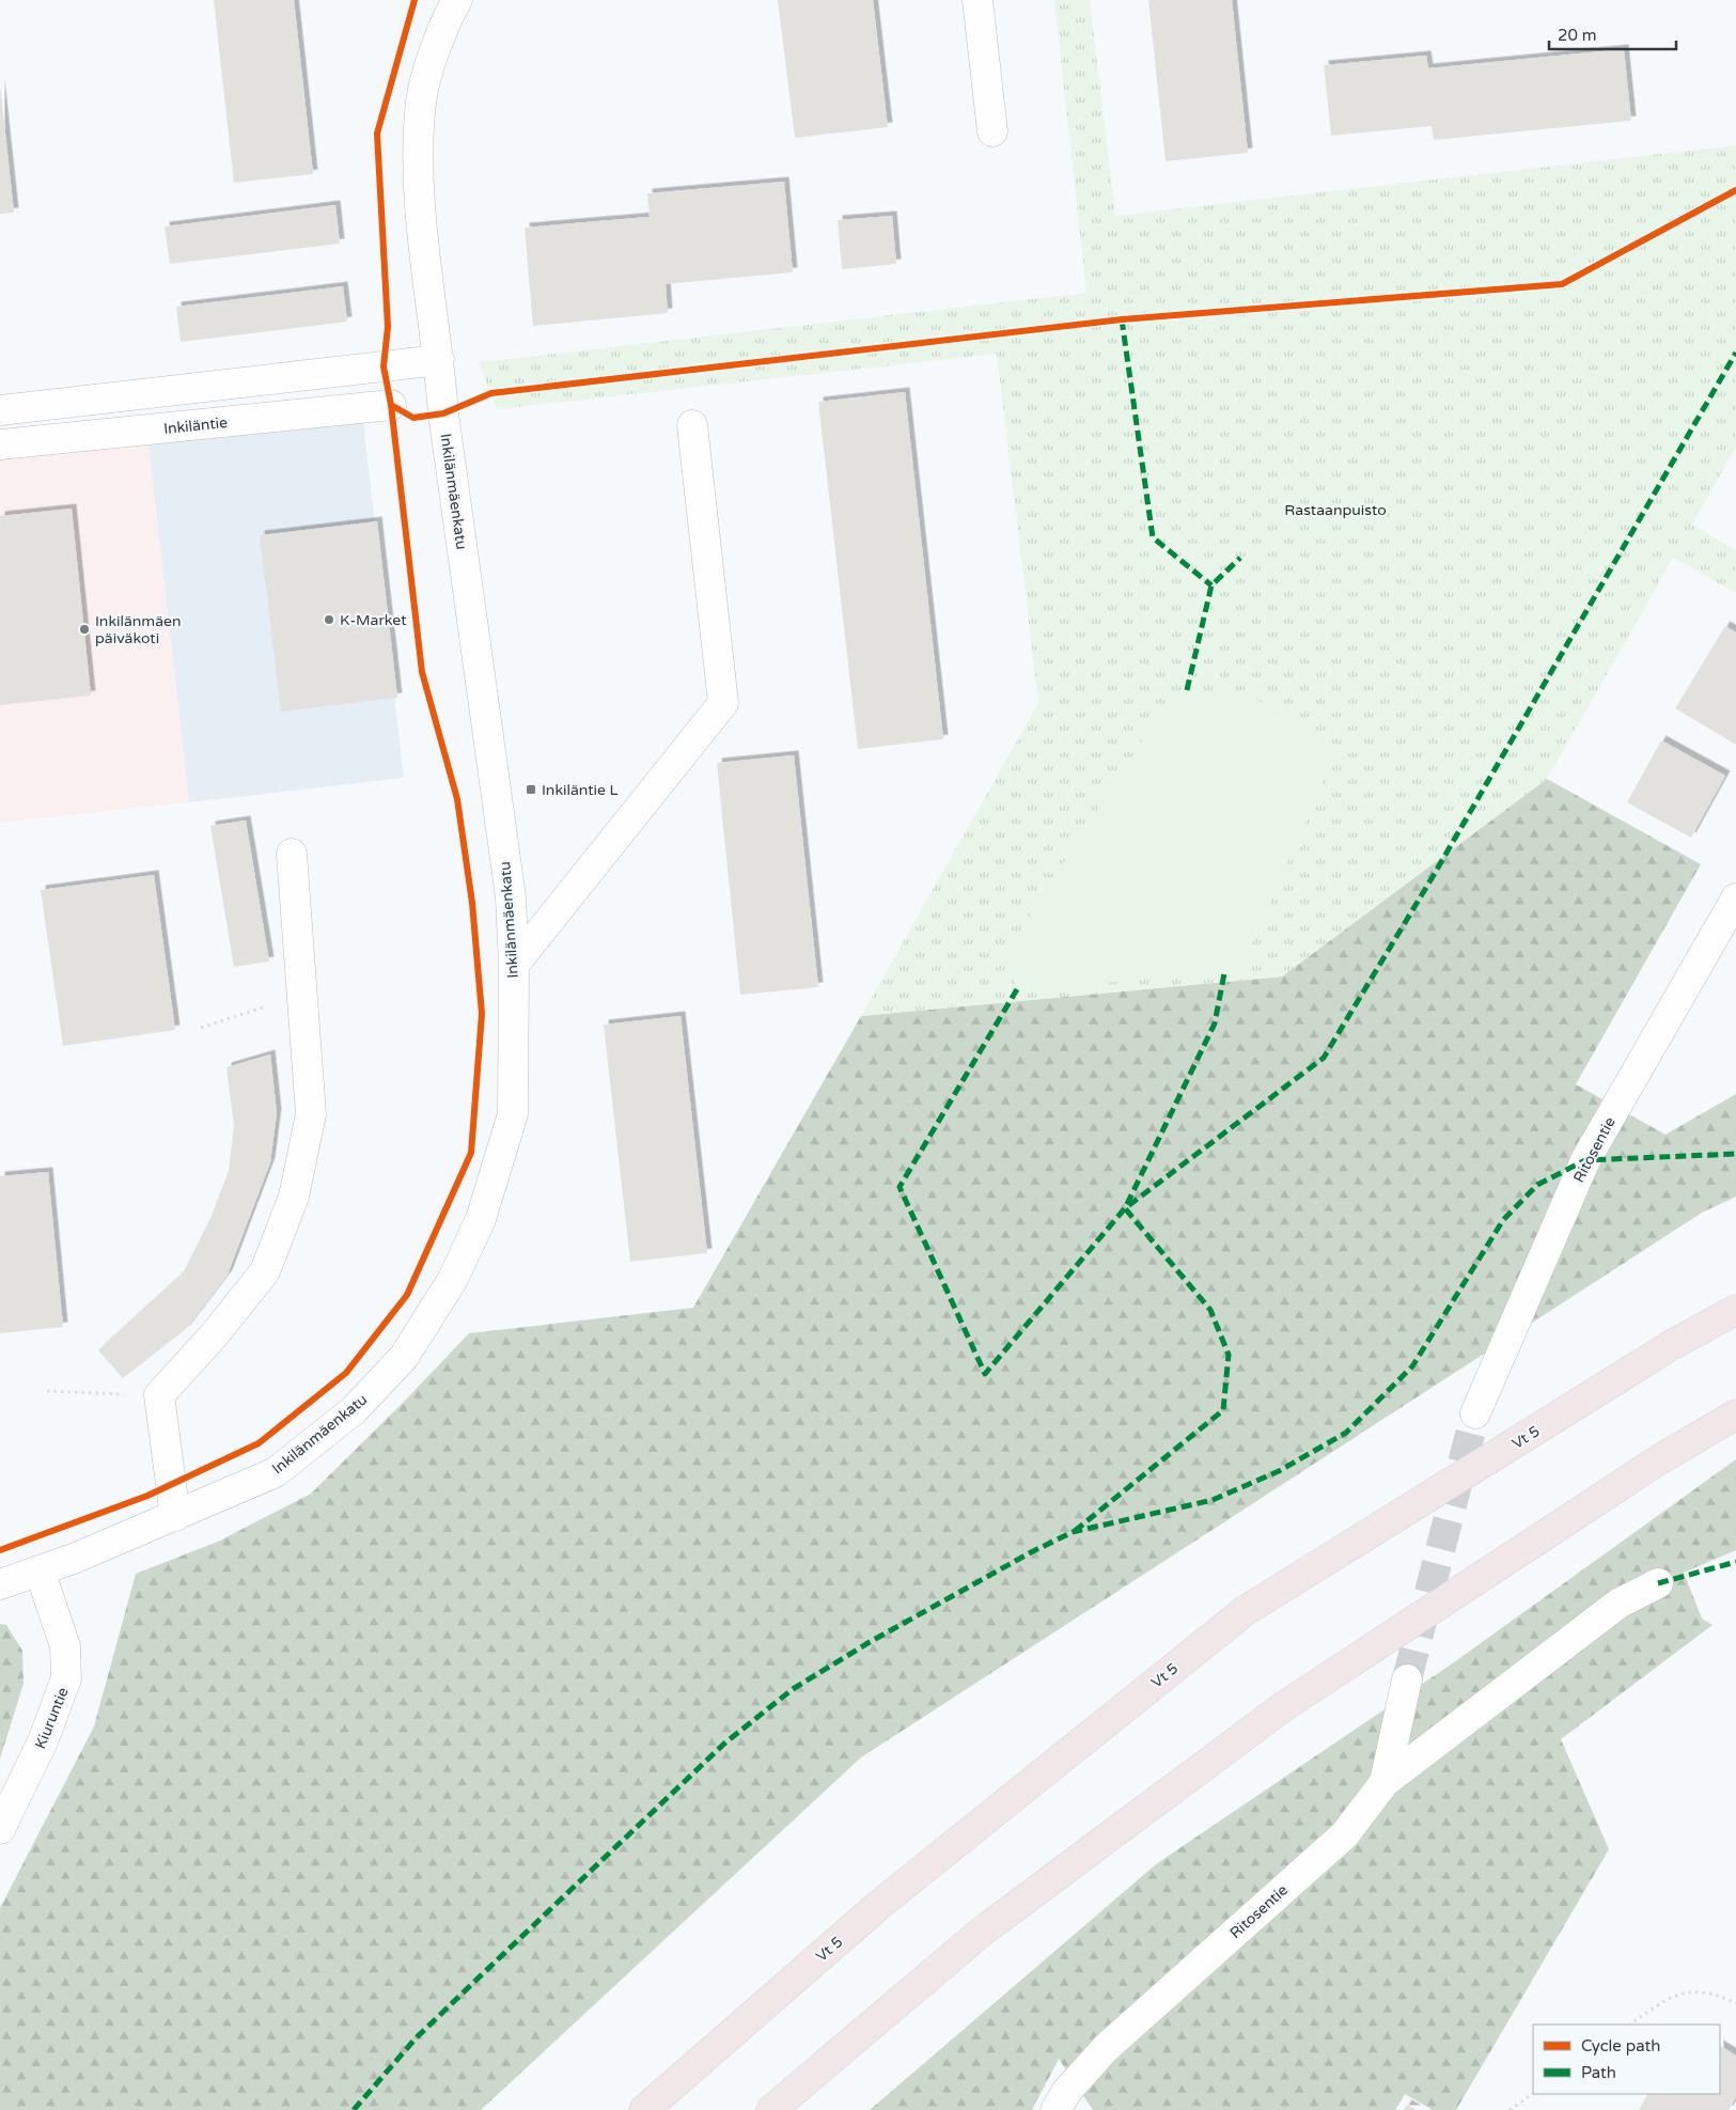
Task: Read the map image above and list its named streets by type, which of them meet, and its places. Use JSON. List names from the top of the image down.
{
  "streets": {
    "highway": ["Vt 5"],
    "street": [
      "Inkiläntie",
      "Inkilänmäenkatu",
      "Ritosentie",
      "Kiuruntie"
    ]
  },
  "crossings": [
    ["Inkilänmäenkatu", "Kiuruntie"]
  ],
  "parks": ["Rastaanpuisto"],
  "places": {
    "other": ["K-Market", "Inkilänmäen päiväkoti"],
    "transit": ["Inkiläntie L"]
  },
  "legend": ["Cycle path", "Path"],
  "scale_bar": "20 m"
}
